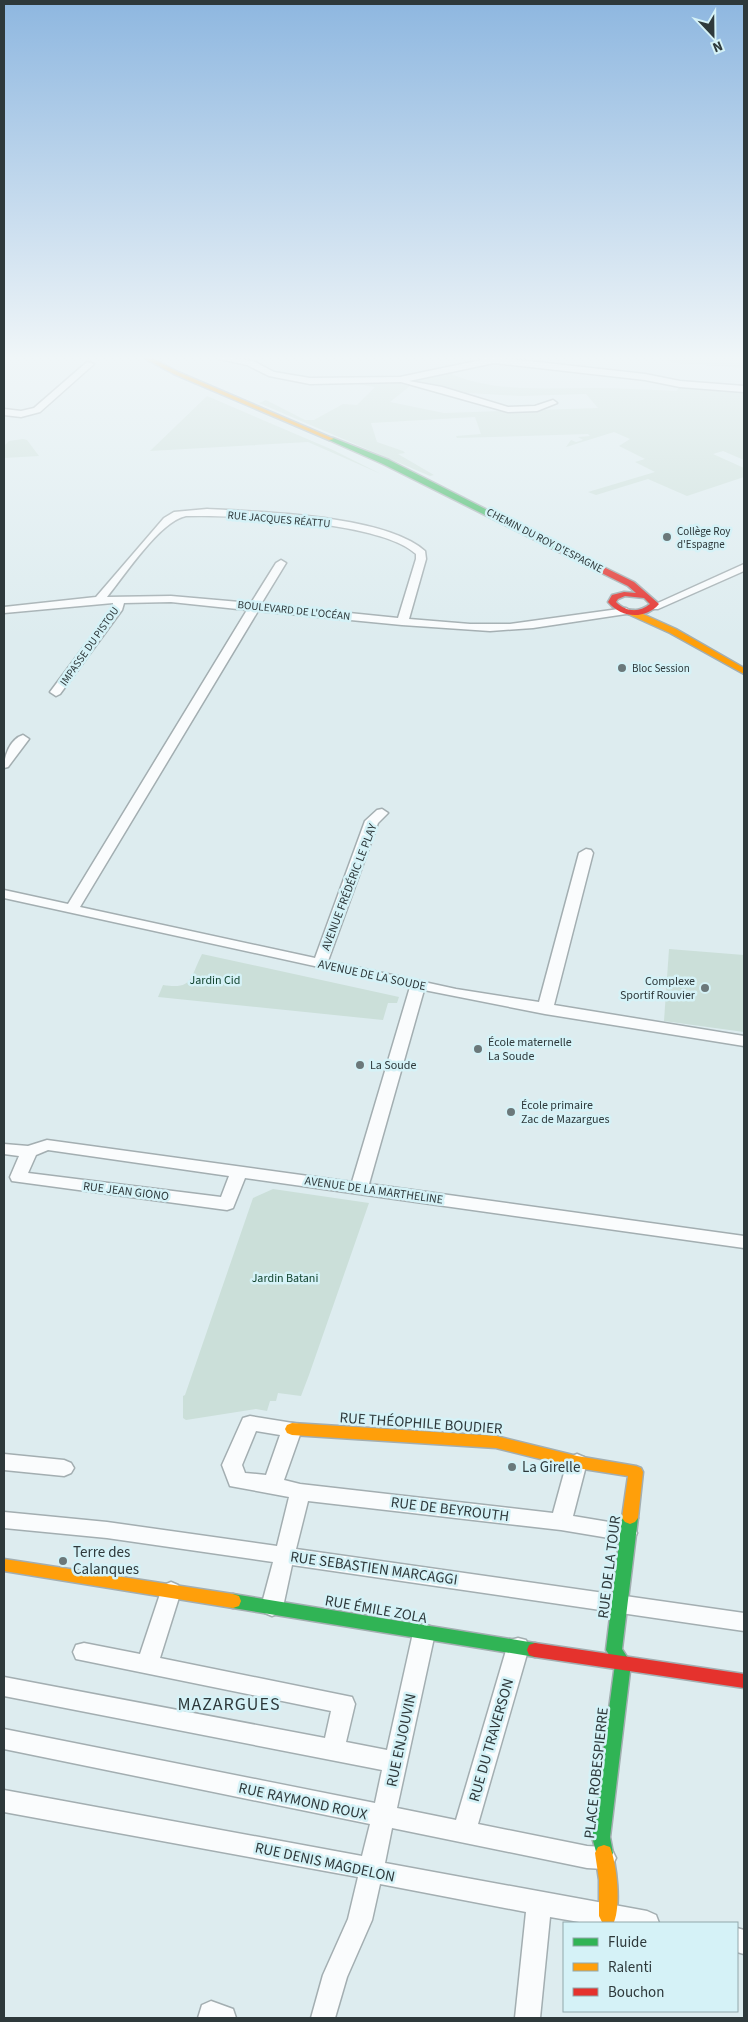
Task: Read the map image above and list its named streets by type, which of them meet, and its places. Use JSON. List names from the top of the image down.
{
  "streets": {
    "street": [
      "RUE JACQUES RÉATTU",
      "CHEMIN DU ROY D'ESPAGNE",
      "BOULEVARD DE L'OCÉAN",
      "IMPASSE DU PISTOU",
      "AVENUE FRÉDÉRIC LE PLAY",
      "AVENUE DE LA SOUDE",
      "AVENUE DE LA MARTHELINE",
      "RUE JEAN GIONO",
      "RUE THÉOPHILE BOUDIER",
      "RUE DE BEYROUTH",
      "RUE DE LA TOUR",
      "RUE SEBASTIEN MARCAGGI",
      "RUE ÉMILE ZOLA",
      "RUE ENJOUVIN",
      "RUE DU TRAVERSON",
      "PLACE ROBESPIERRE",
      "RUE RAYMOND ROUX",
      "RUE DENIS MAGDELON"
    ]
  },
  "crossings": [
    ["RUE JACQUES RÉATTU", "BOULEVARD DE L'OCÉAN"],
    ["CHEMIN DU ROY D'ESPAGNE", "BOULEVARD DE L'OCÉAN"],
    ["BOULEVARD DE L'OCÉAN", "IMPASSE DU PISTOU"],
    ["AVENUE FRÉDÉRIC LE PLAY", "AVENUE DE LA SOUDE"],
    ["AVENUE DE LA MARTHELINE", "RUE JEAN GIONO"],
    ["RUE THÉOPHILE BOUDIER", "RUE DE BEYROUTH"],
    ["RUE THÉOPHILE BOUDIER", "RUE DE LA TOUR"],
    ["RUE DE BEYROUTH", "RUE DE LA TOUR"],
    ["RUE DE LA TOUR", "RUE SEBASTIEN MARCAGGI"],
    ["RUE DE LA TOUR", "RUE ÉMILE ZOLA"],
    ["RUE DE LA TOUR", "PLACE ROBESPIERRE"],
    ["RUE ÉMILE ZOLA", "RUE ENJOUVIN"],
    ["RUE ÉMILE ZOLA", "RUE DU TRAVERSON"],
    ["RUE ÉMILE ZOLA", "PLACE ROBESPIERRE"],
    ["RUE ENJOUVIN", "RUE RAYMOND ROUX"],
    ["RUE ENJOUVIN", "RUE DENIS MAGDELON"],
    ["RUE DU TRAVERSON", "RUE RAYMOND ROUX"],
    ["PLACE ROBESPIERRE", "RUE RAYMOND ROUX"],
    ["PLACE ROBESPIERRE", "RUE DENIS MAGDELON"]
  ],
  "districts": ["MAZARGUES"],
  "parks": ["Jardin Cid", "Jardin Batani"],
  "places": [
    "Collège Roy d'Espagne",
    "Bloc Session",
    "Complexe Sportif Rouvier",
    "École maternelle La Soude",
    "La Soude",
    "École primaire Zac de Mazargues",
    "La Girelle",
    "Terre des Calanques"
  ],
  "legend": ["Fluide", "Ralenti", "Bouchon"],
  "north": "bottom"
}
